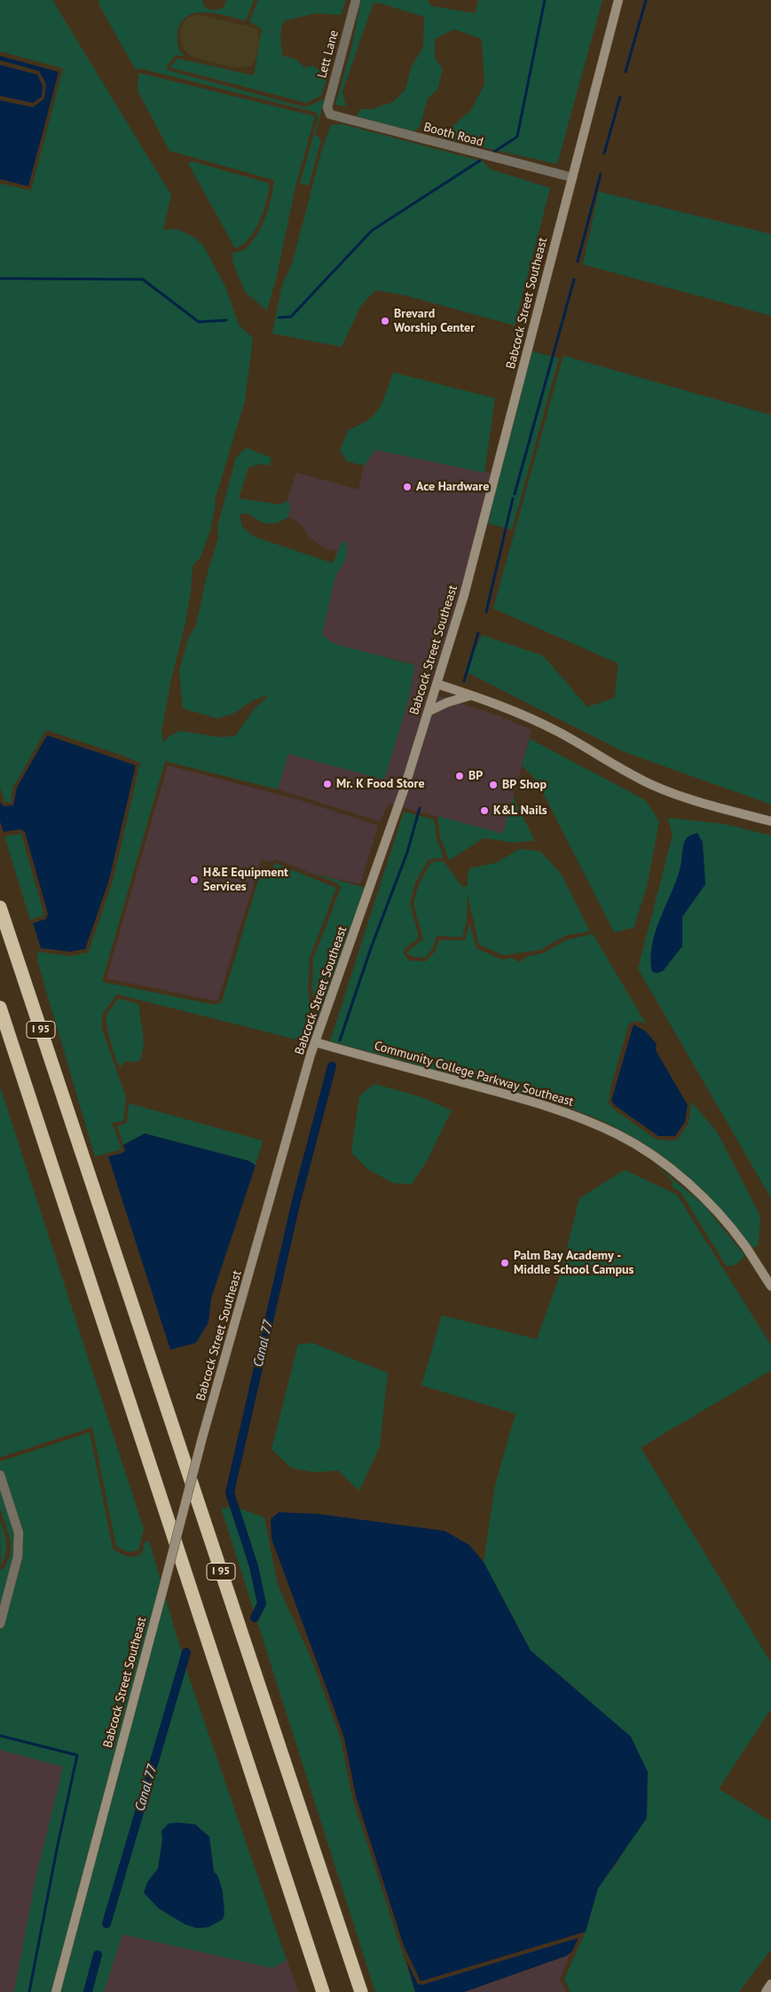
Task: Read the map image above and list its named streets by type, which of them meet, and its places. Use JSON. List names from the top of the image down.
{
  "streets": {
    "highway": ["I 95"],
    "main road": ["Babcock Street Southeast", "Community College Parkway Southeast"],
    "street": ["Lett Lane", "Booth Road"]
  },
  "crossings": [
    ["Lett Lane", "Booth Road"],
    ["Booth Road", "Babcock Street Southeast"],
    ["Babcock Street Southeast", "Community College Parkway Southeast"]
  ],
  "water": ["Canal 77"],
  "places": [
    "Brevard Worship Center",
    "Ace Hardware",
    "BP",
    "Mr. K Food Store",
    "BP Shop",
    "K&L Nails",
    "H&E Equipment Services",
    "Palm Bay Academy - Middle School Campus"
  ]
}
